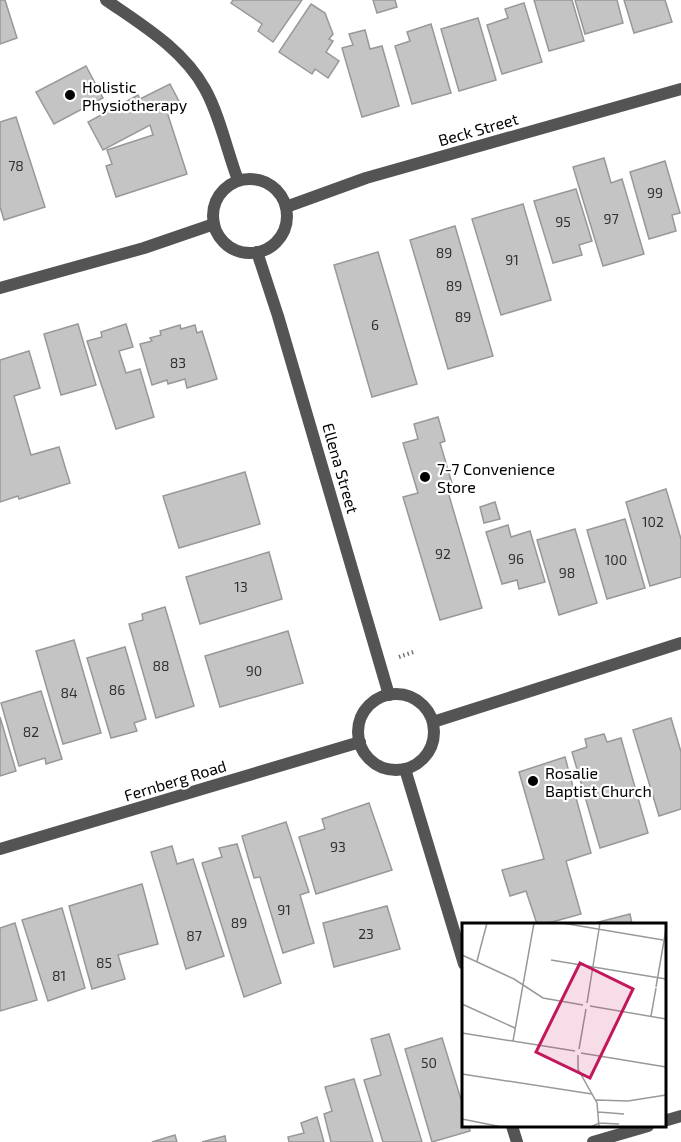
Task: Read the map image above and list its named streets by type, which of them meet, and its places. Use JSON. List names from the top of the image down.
{
  "streets": {
    "street": ["Beck Street", "Ellena Street", "Fernberg Road"]
  },
  "crossings": [
    ["Beck Street", "Ellena Street"],
    ["Ellena Street", "Fernberg Road"]
  ],
  "places": ["Holistic Physiotherapy", "7-7 Convenience Store", "Rosalie Baptist Church"],
  "house_numbers": [
    "78",
    "99",
    "97",
    "95",
    "89",
    "91",
    "89",
    "89",
    "6",
    "83",
    "102",
    "92",
    "96",
    "100",
    "98",
    "13",
    "88",
    "90",
    "86",
    "84",
    "82",
    "93",
    "91",
    "89",
    "23",
    "87",
    "85",
    "81",
    "50"
  ]
}
